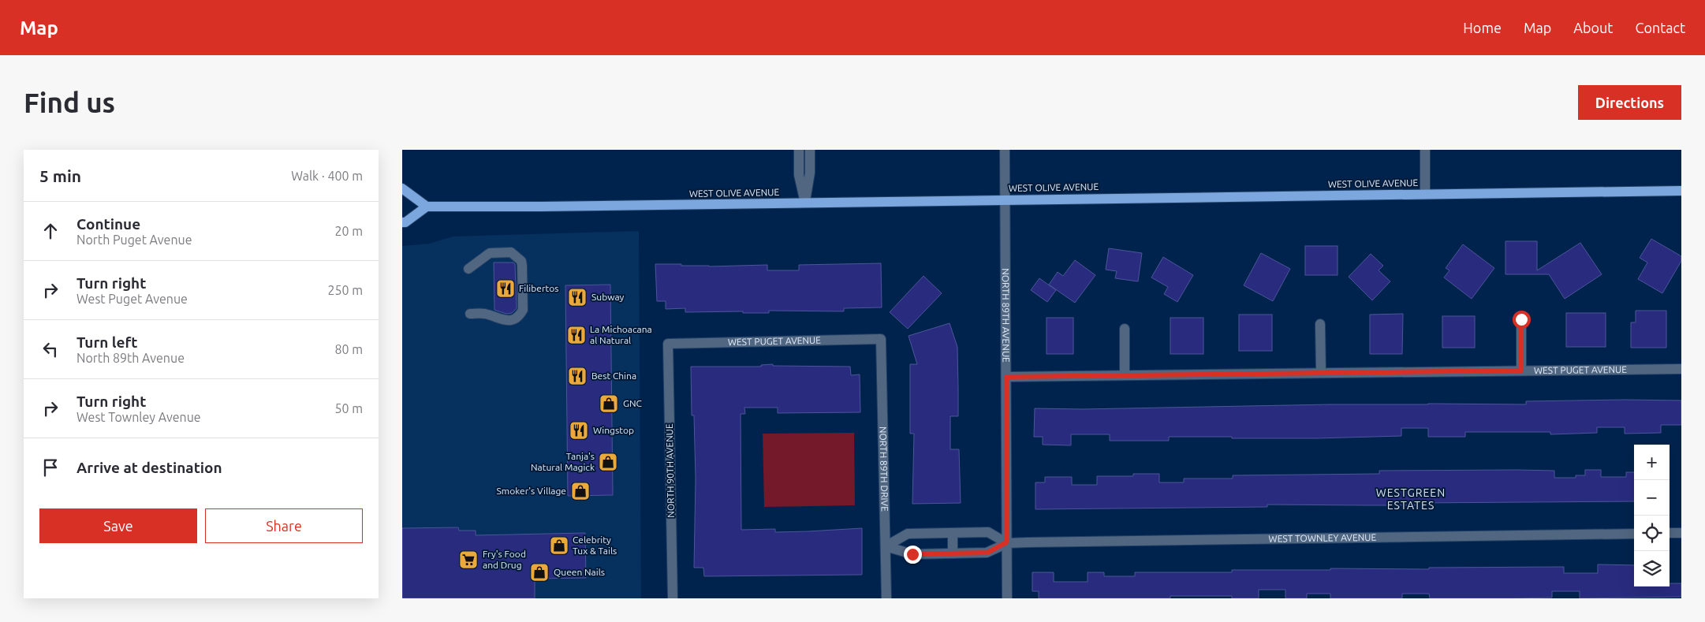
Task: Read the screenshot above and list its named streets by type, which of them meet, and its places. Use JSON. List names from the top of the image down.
{
  "streets": {
    "main road": ["WEST OLIVE AVENUE"],
    "street": [
      "NORTH 89TH AVENUE",
      "WEST PUGET AVENUE",
      "NORTH 89TH DRIVE",
      "NORTH 90TH AVENUE",
      "WEST TOWNLEY AVENUE"
    ]
  },
  "crossings": [
    ["WEST OLIVE AVENUE", "NORTH 89TH AVENUE"],
    ["NORTH 89TH AVENUE", "WEST PUGET AVENUE"],
    ["NORTH 89TH AVENUE", "WEST TOWNLEY AVENUE"],
    ["WEST PUGET AVENUE", "NORTH 89TH DRIVE"],
    ["WEST PUGET AVENUE", "NORTH 90TH AVENUE"],
    ["NORTH 89TH DRIVE", "WEST TOWNLEY AVENUE"]
  ],
  "districts": ["WESTGREEN ESTATES"],
  "places": {
    "restaurant": [
      "Filibertos",
      "Subway",
      "La Michoacana al Natural",
      "Best China",
      "Wingstop"
    ],
    "shop": [
      "GNC",
      "Tanja's Natural Magick",
      "Smoker's Village",
      "Celebrity Tux & Tails",
      "Queen Nails"
    ],
    "supermarket": ["Fry's Food and Drug"]
  },
  "page": {
    "header": "Map",
    "nav": [
      "Home",
      "Map",
      "About",
      "Contact"
    ],
    "buttons": [
      "Directions",
      ["Save", "Share"]
    ],
    "title": "Find us",
    "heading": ["5 min", "Walk · 400 m"],
    "list": [
      ["Continue", "North Puget Avenue", "20 m"],
      ["Turn right", "West Puget Avenue", "250 m"],
      ["Turn left", "North 89th Avenue", "80 m"],
      ["Turn right", "West Townley Avenue", "50 m"],
      "Arrive at destination"
    ],
    "map_buttons": ["+", "−"]
  }
}
